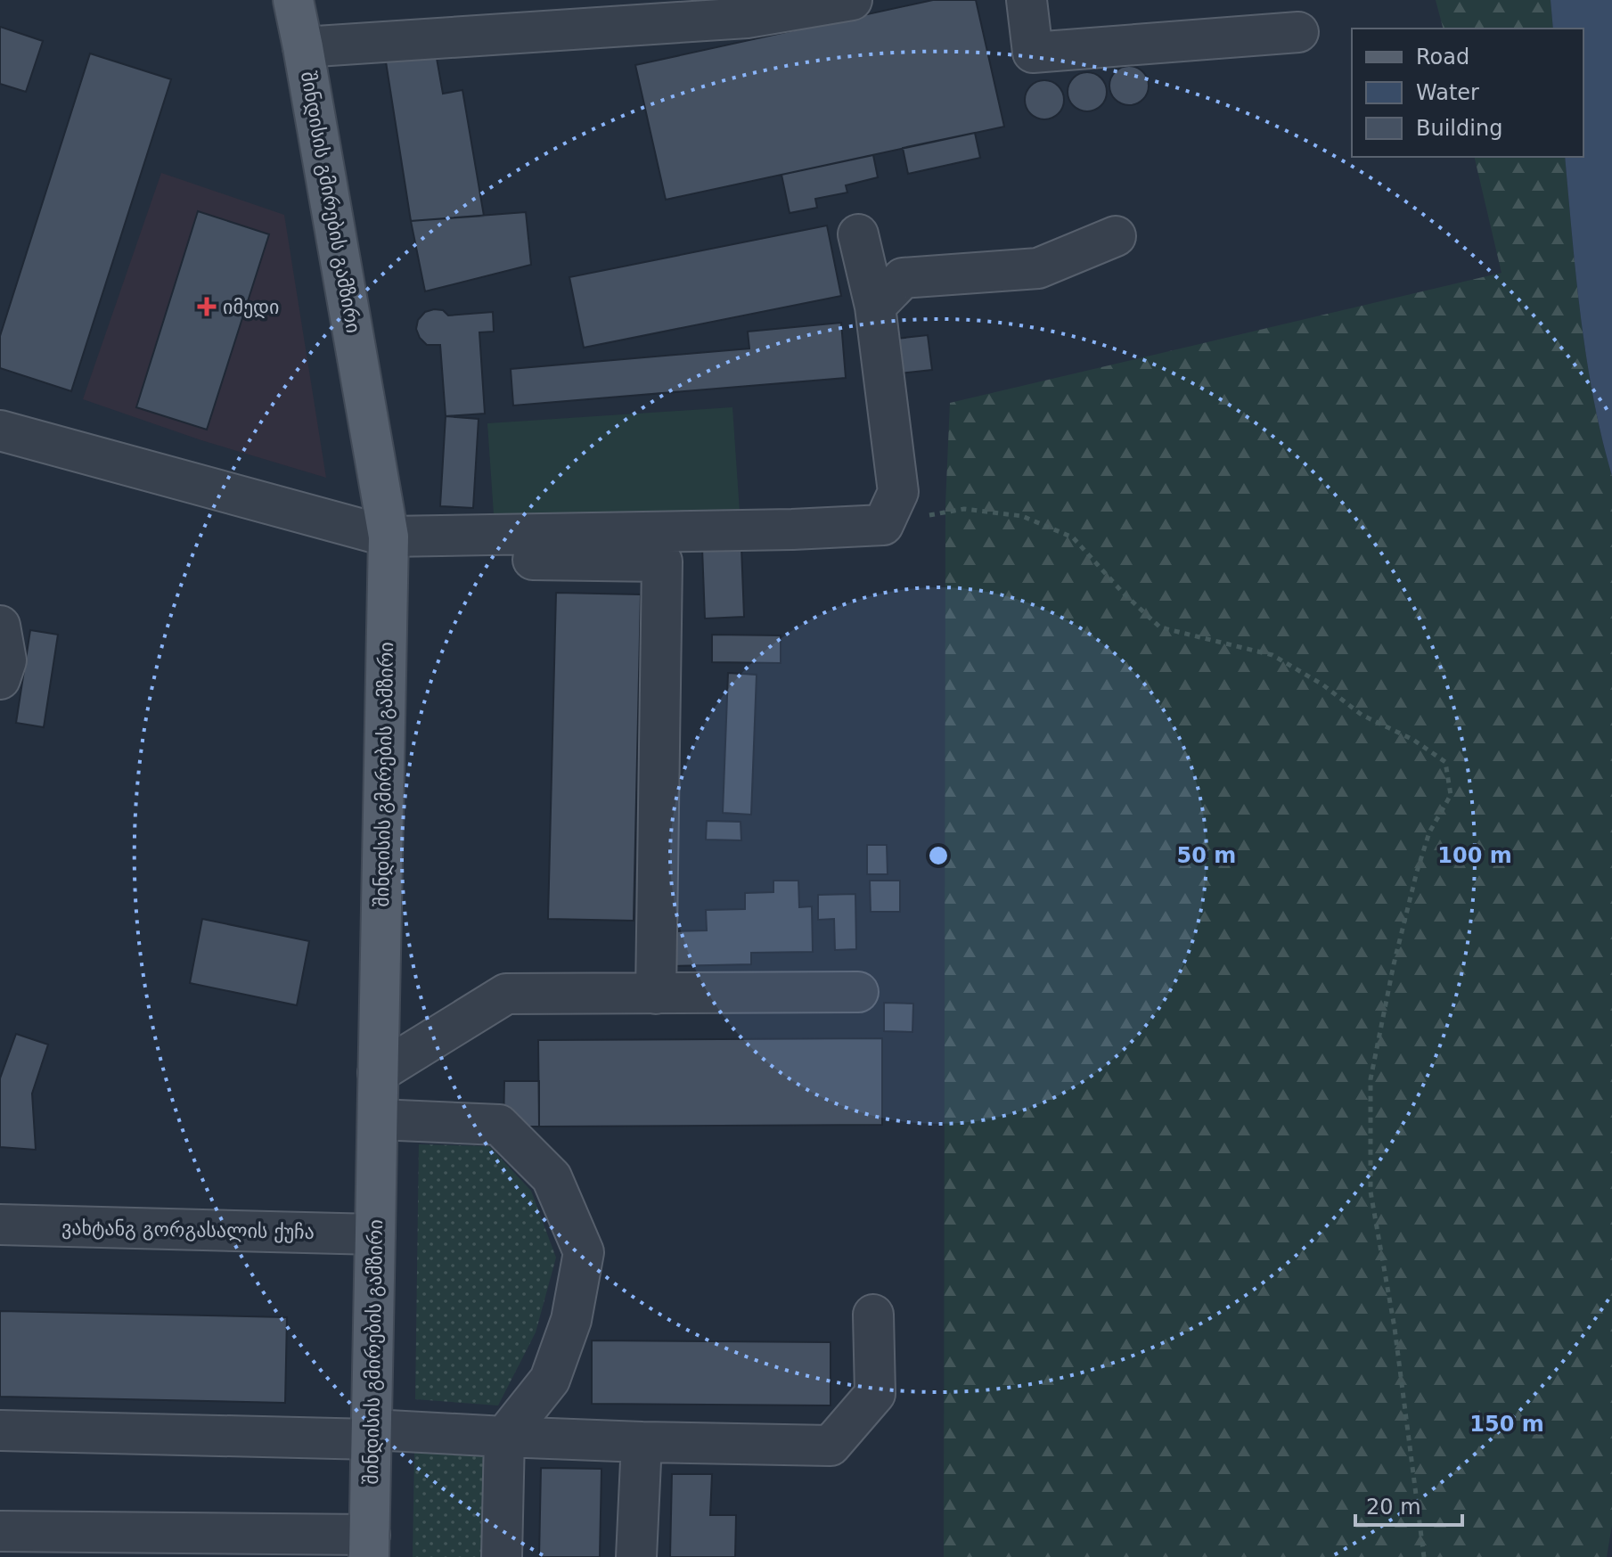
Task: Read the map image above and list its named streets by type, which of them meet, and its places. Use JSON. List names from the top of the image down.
{
  "streets": {
    "main road": ["შინდისის გმირების გამზირი"],
    "street": ["ვახტანგ გორგასალის ქუჩა"]
  },
  "crossings": [
    ["შინდისის გმირების გამზირი", "ვახტანგ გორგასალის ქუჩა"]
  ],
  "places": {
    "health": ["იმედი"]
  },
  "legend": ["Road", "Water", "Building"],
  "scale_bar": "20 m",
  "rings": ["50 m", "100 m", "150 m"]
}
